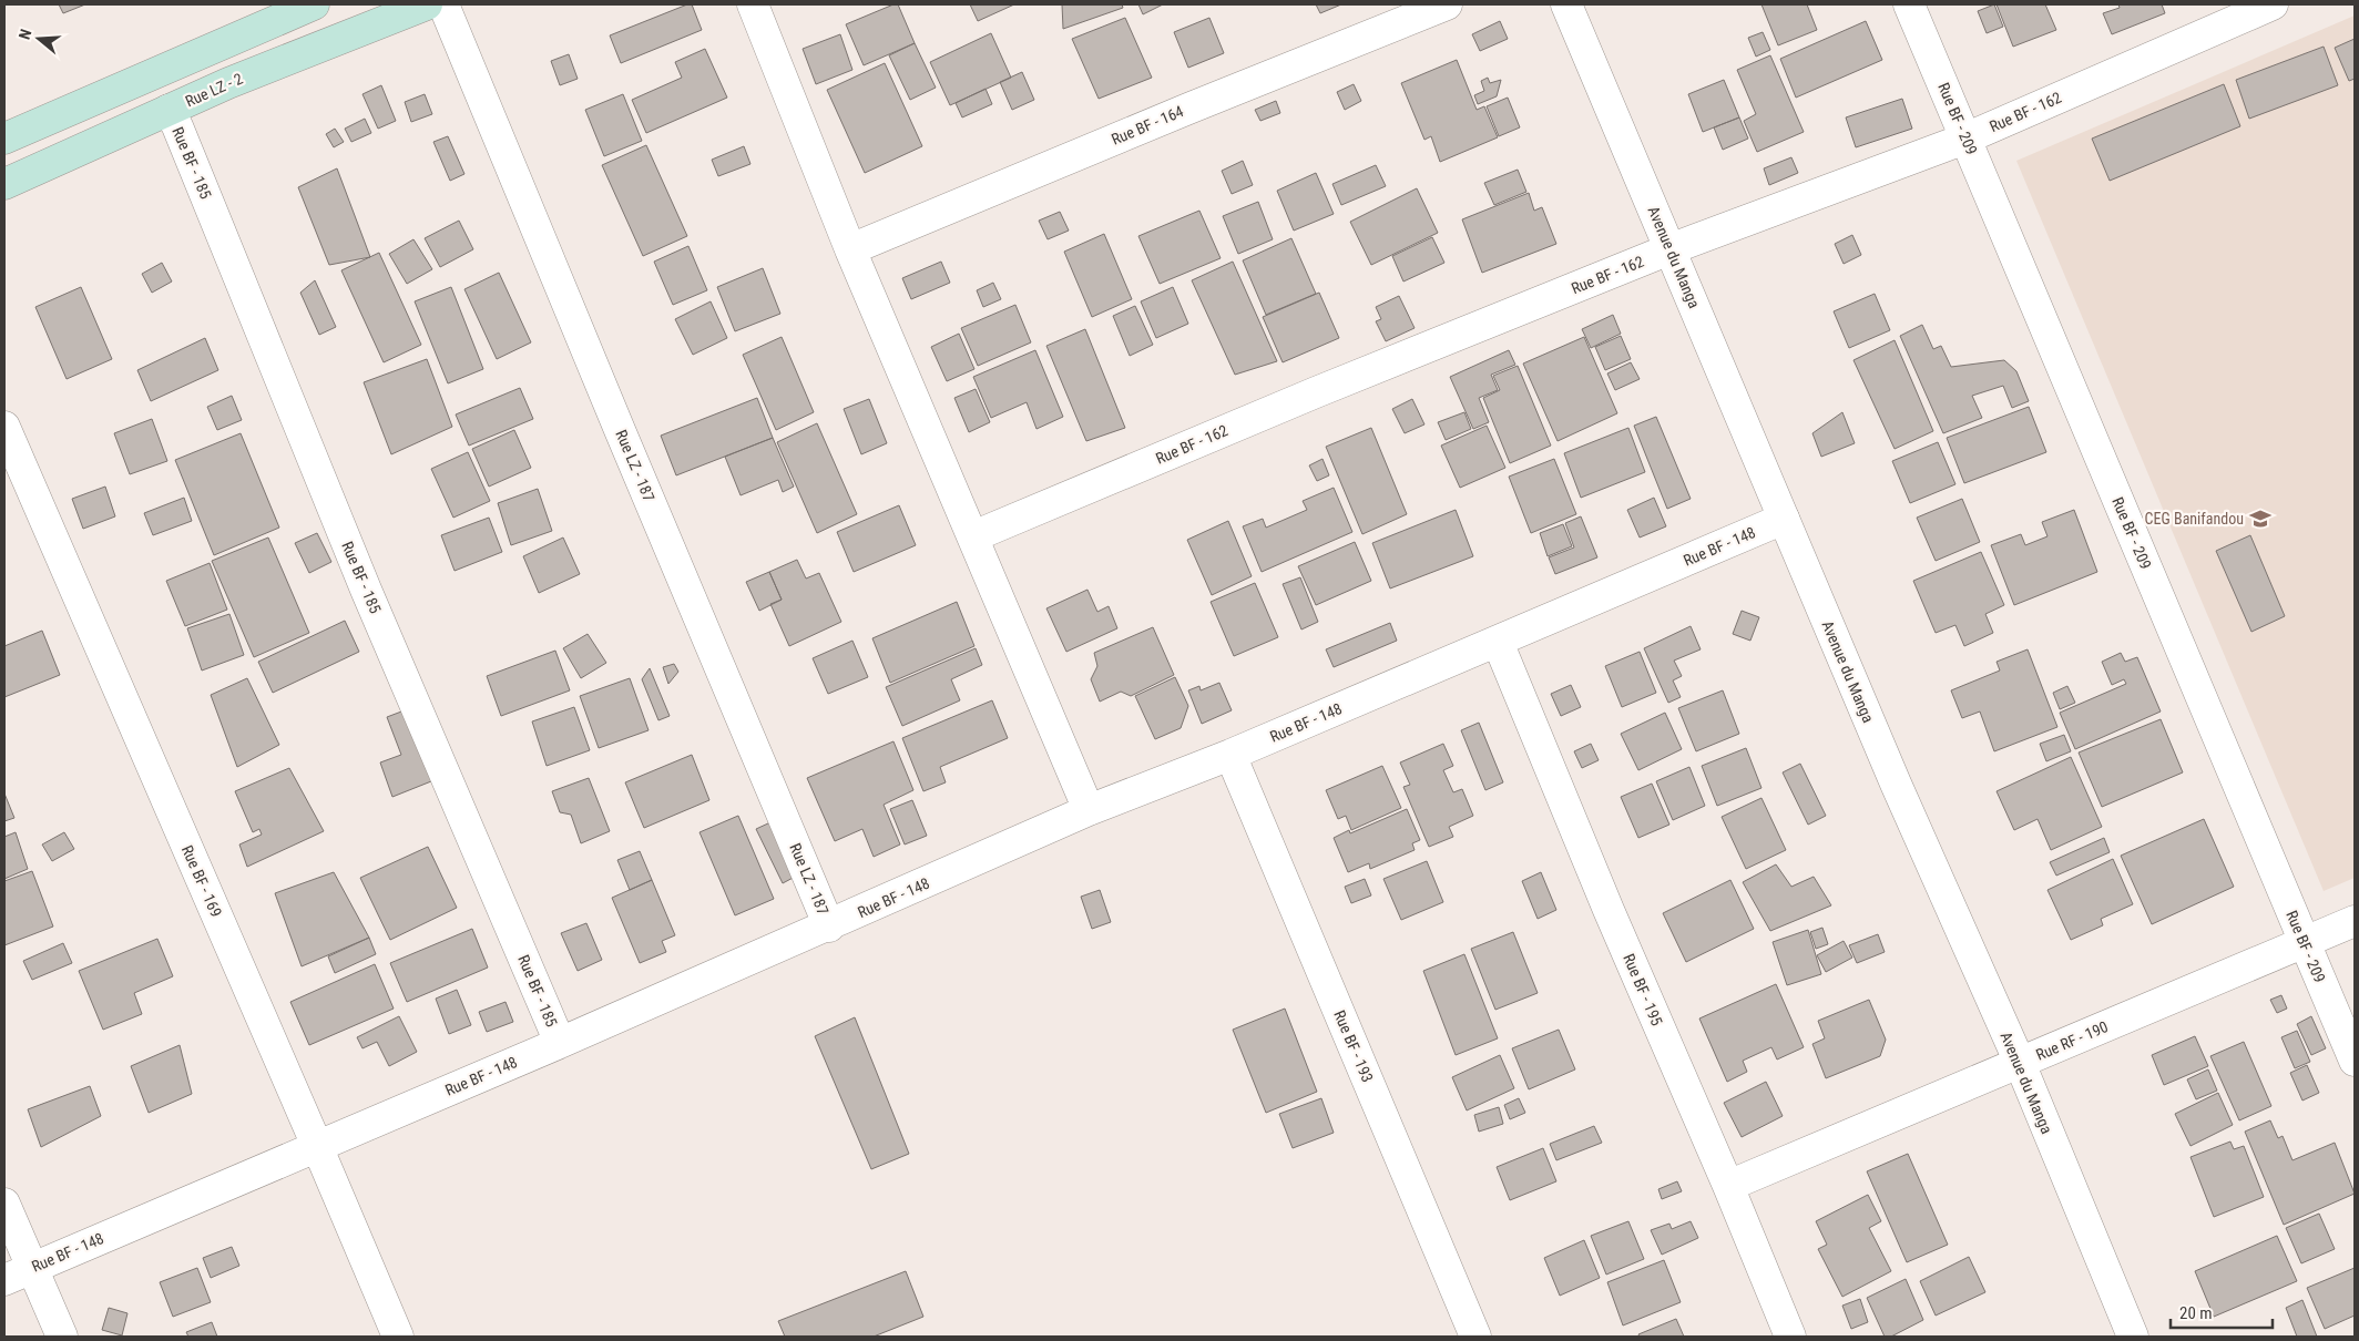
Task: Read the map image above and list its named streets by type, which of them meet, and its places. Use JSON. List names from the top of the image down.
{
  "streets": {
    "main road": ["Rue LZ - 2"],
    "street": [
      "Rue BF - 162",
      "Rue BF - 209",
      "Rue BF - 164",
      "Rue BF - 185",
      "Avenue du Manga",
      "Rue LZ - 187",
      "Rue BF - 148",
      "Rue BF - 169",
      "Rue BF - 195",
      "Rue RF - 190",
      "Rue BF - 193"
    ]
  },
  "crossings": [
    ["Rue LZ - 2", "Rue BF - 185"],
    ["Rue BF - 162", "Rue BF - 209"],
    ["Rue BF - 162", "Avenue du Manga"],
    ["Rue BF - 209", "Rue RF - 190"],
    ["Rue BF - 185", "Rue BF - 148"],
    ["Avenue du Manga", "Rue BF - 148"],
    ["Avenue du Manga", "Rue RF - 190"],
    ["Rue LZ - 187", "Rue BF - 148"],
    ["Rue BF - 148", "Rue BF - 169"],
    ["Rue BF - 148", "Rue BF - 195"],
    ["Rue BF - 148", "Rue BF - 193"],
    ["Rue BF - 195", "Rue RF - 190"]
  ],
  "places": {
    "school or university": ["CEG Banifandou"]
  },
  "scale_bar": "20 m",
  "north": "left"
}
